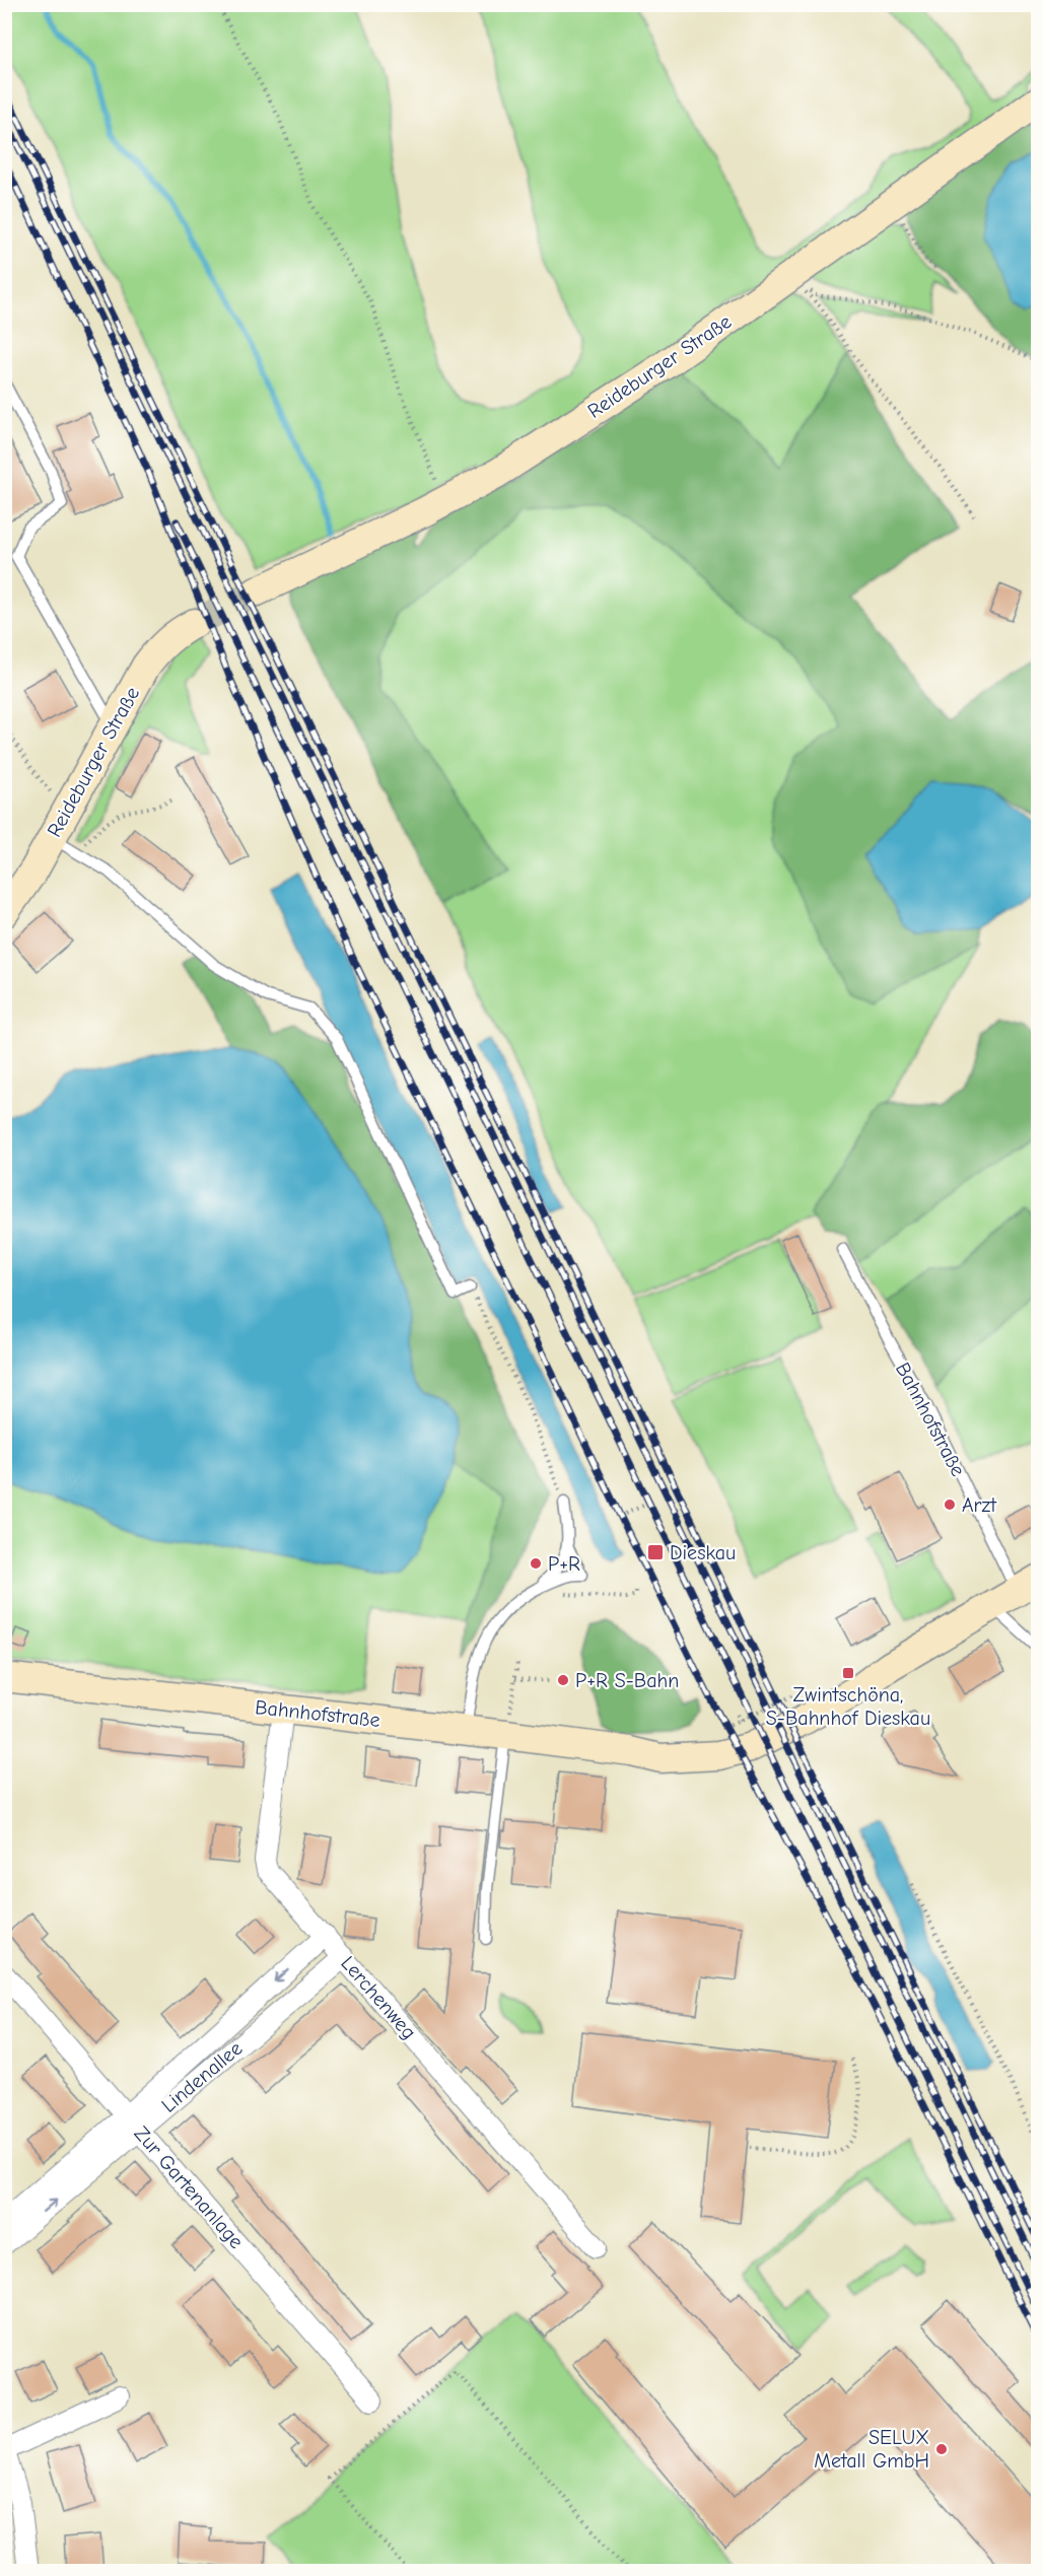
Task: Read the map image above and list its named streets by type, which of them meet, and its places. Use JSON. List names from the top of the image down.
{
  "streets": {
    "main road": ["Reideburger Straße", "Bahnhofstraße"],
    "street": ["Lerchenweg", "Lindenallee", "Zur Gartenanlage"]
  },
  "crossings": [
    ["Bahnhofstraße", "Lerchenweg"],
    ["Lerchenweg", "Lindenallee"],
    ["Lindenallee", "Zur Gartenanlage"]
  ],
  "places": {
    "other": [
      "Arzt",
      "P+R",
      "P+R S-Bahn",
      "SELUX Metall GmbH"
    ],
    "transit": ["Dieskau", "Zwintschöna, S-Bahnhof Dieskau"]
  }
}
